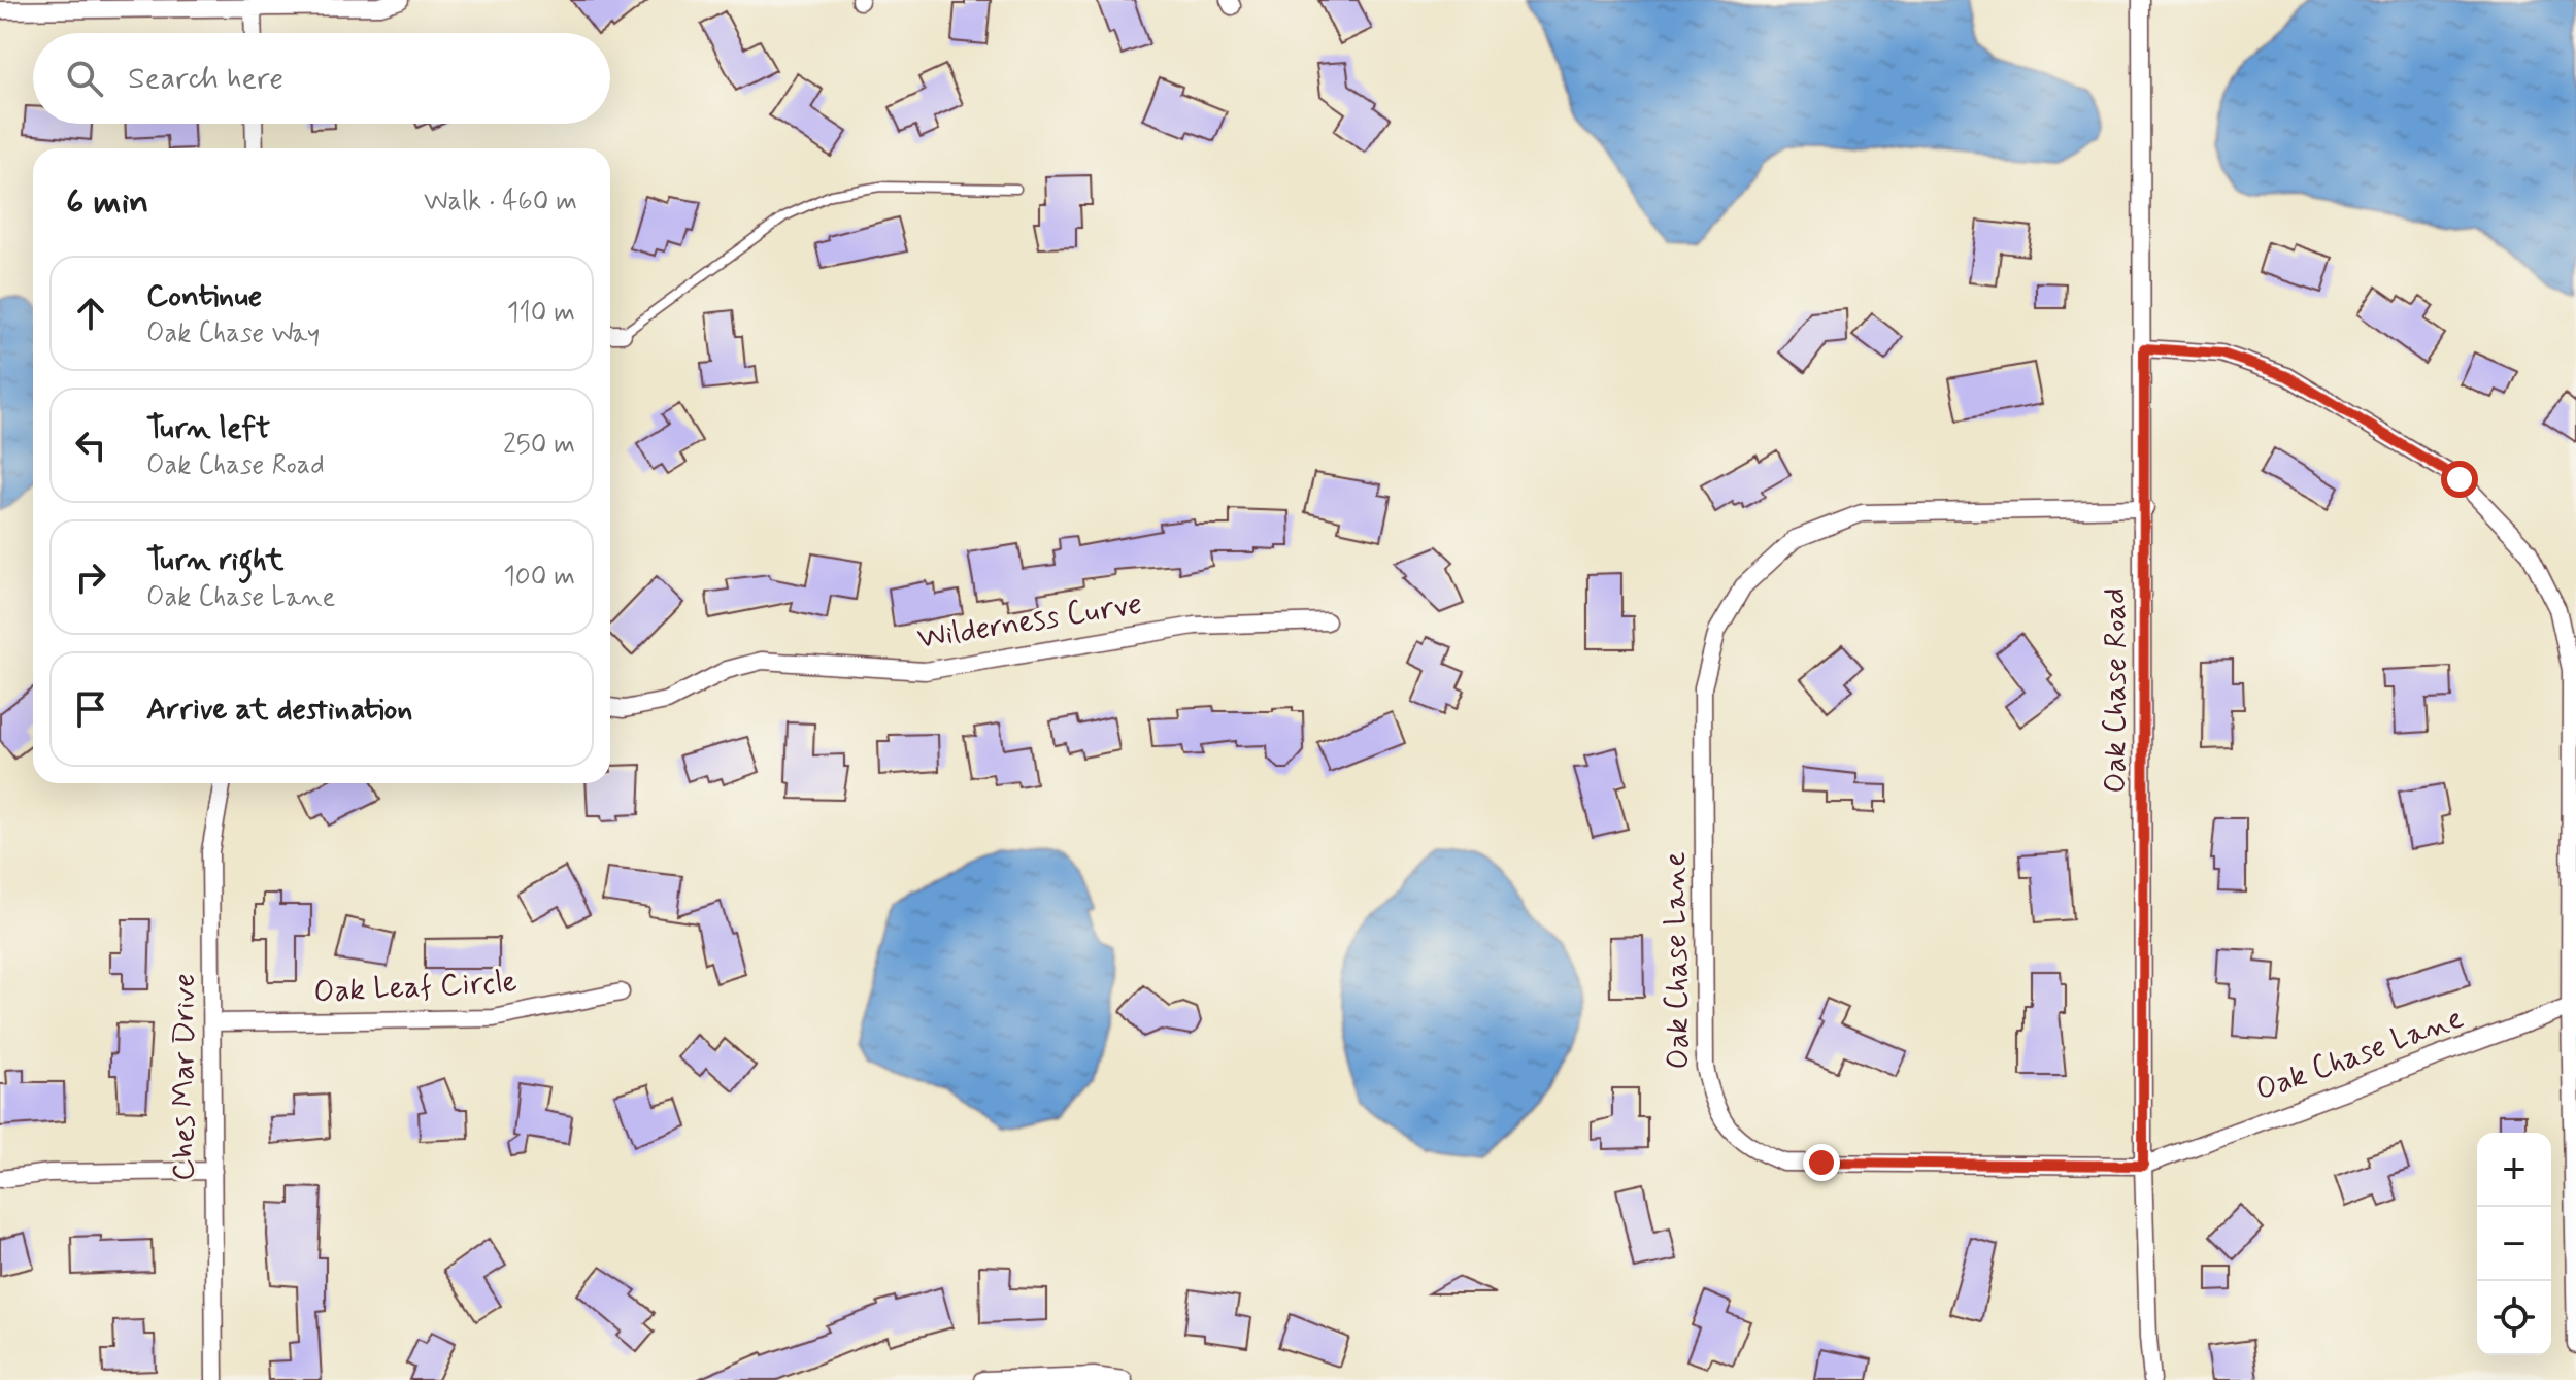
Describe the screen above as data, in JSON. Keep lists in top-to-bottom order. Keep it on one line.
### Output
{"streets":{"street":["Wilderness Curve","Oak Chase Road","Oak Chase Lane","Oak Leaf Circle","Ches Mar Drive"]},"crossings":[["Oak Chase Road","Oak Chase Lane"],["Oak Leaf Circle","Ches Mar Drive"]],"page":{"search":"Search here","heading":["6 min","Walk · 460 m"],"list":[["Continue","Oak Chase Way","110 m"],["Turn left","Oak Chase Road","250 m"],["Turn right","Oak Chase Lane","100 m"],"Arrive at destination"],"map_buttons":["+","−"]}}
